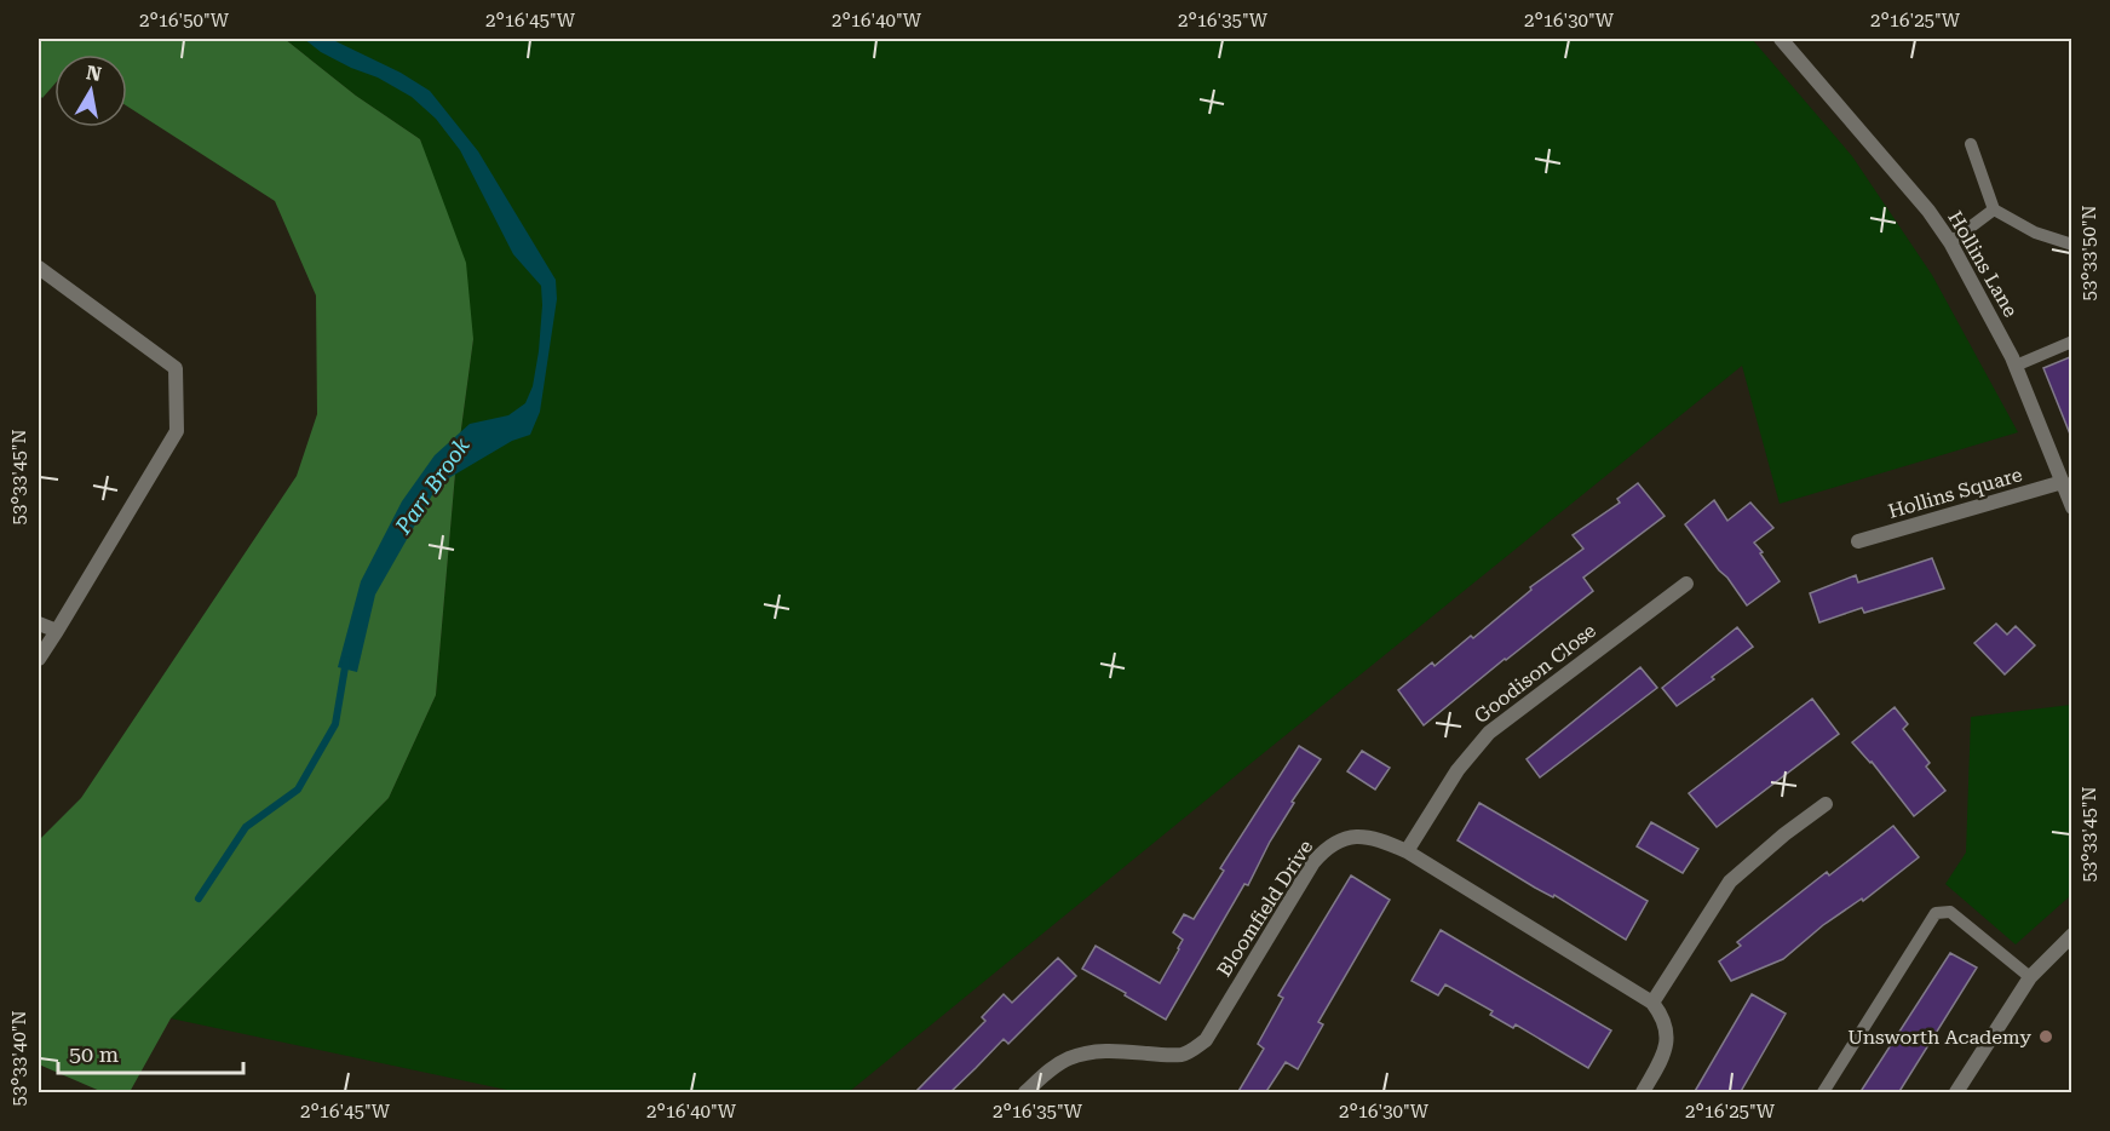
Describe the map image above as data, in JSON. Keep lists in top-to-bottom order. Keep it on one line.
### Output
{"streets":{"street":["Hollins Lane","Hollins Square","Goodison Close","Bloomfield Drive"]},"crossings":[["Hollins Lane","Hollins Square"],["Goodison Close","Bloomfield Drive"]],"water":["Parr Brook"],"places":["Unsworth Academy"],"scale_bar":"50 m","north":"top","coordinates":["2°16'50\"W","2°16'45\"W","2°16'40\"W","2°16'35\"W","2°16'30\"W","2°16'25\"W","53°33'50\"N","53°33'45\"N","53°33'40\"N"]}
